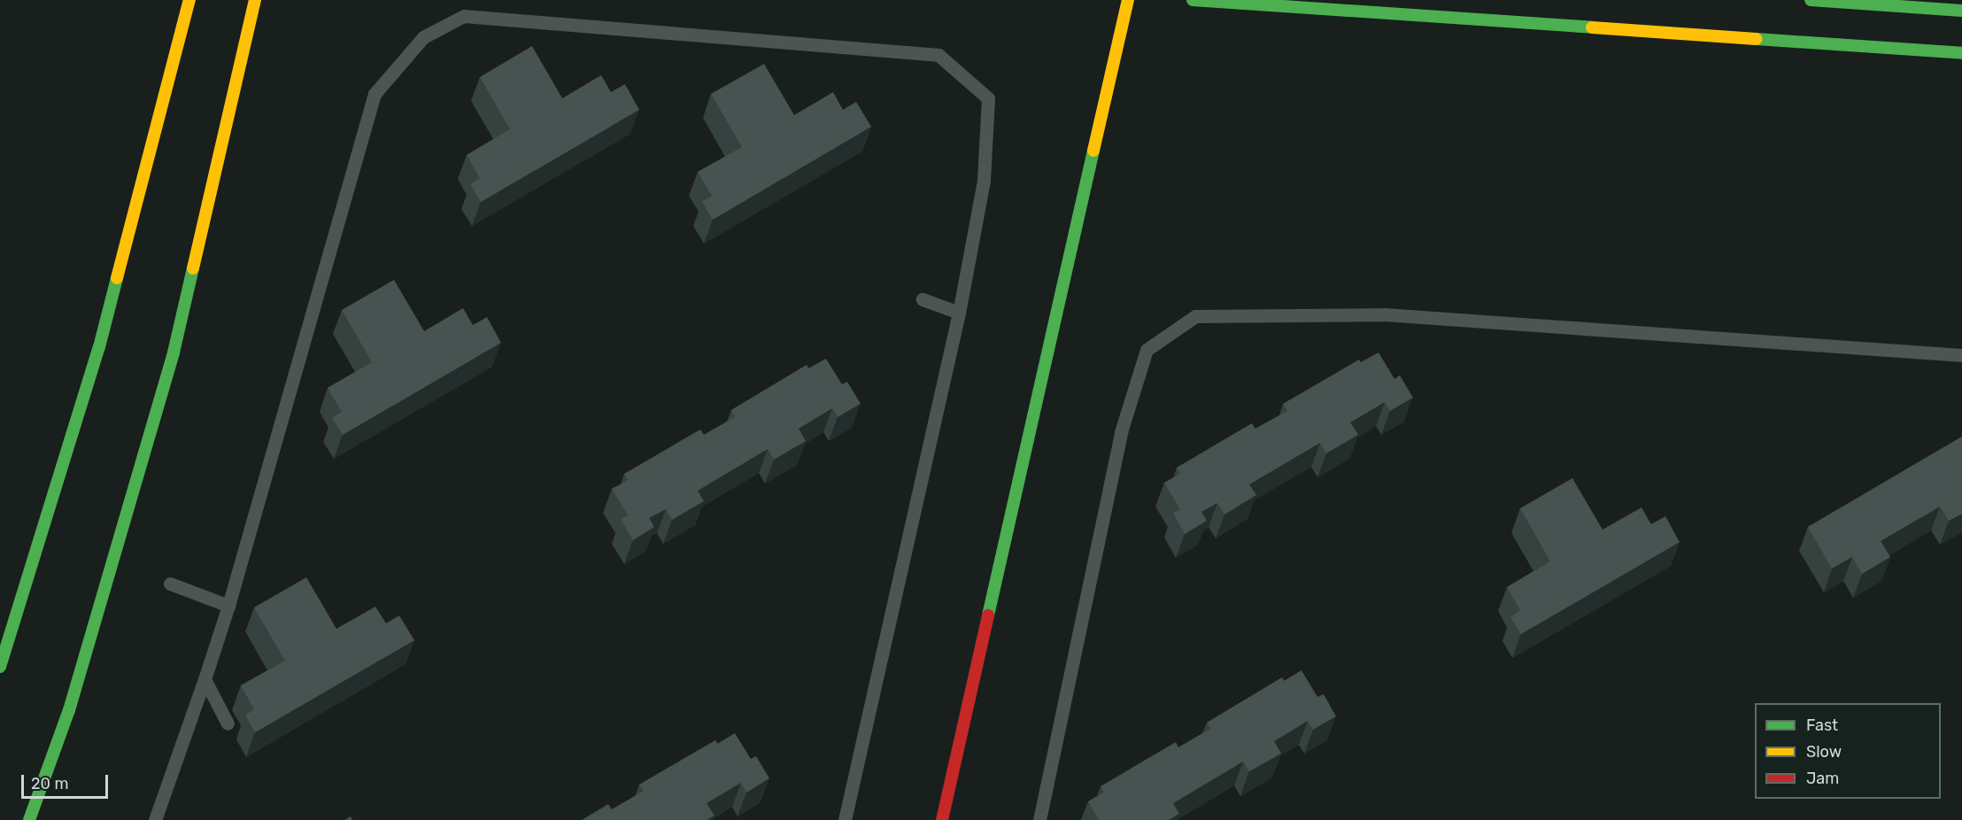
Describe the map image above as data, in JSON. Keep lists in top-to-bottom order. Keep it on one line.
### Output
{"legend":["Fast","Slow","Jam"],"scale_bar":"20 m"}
